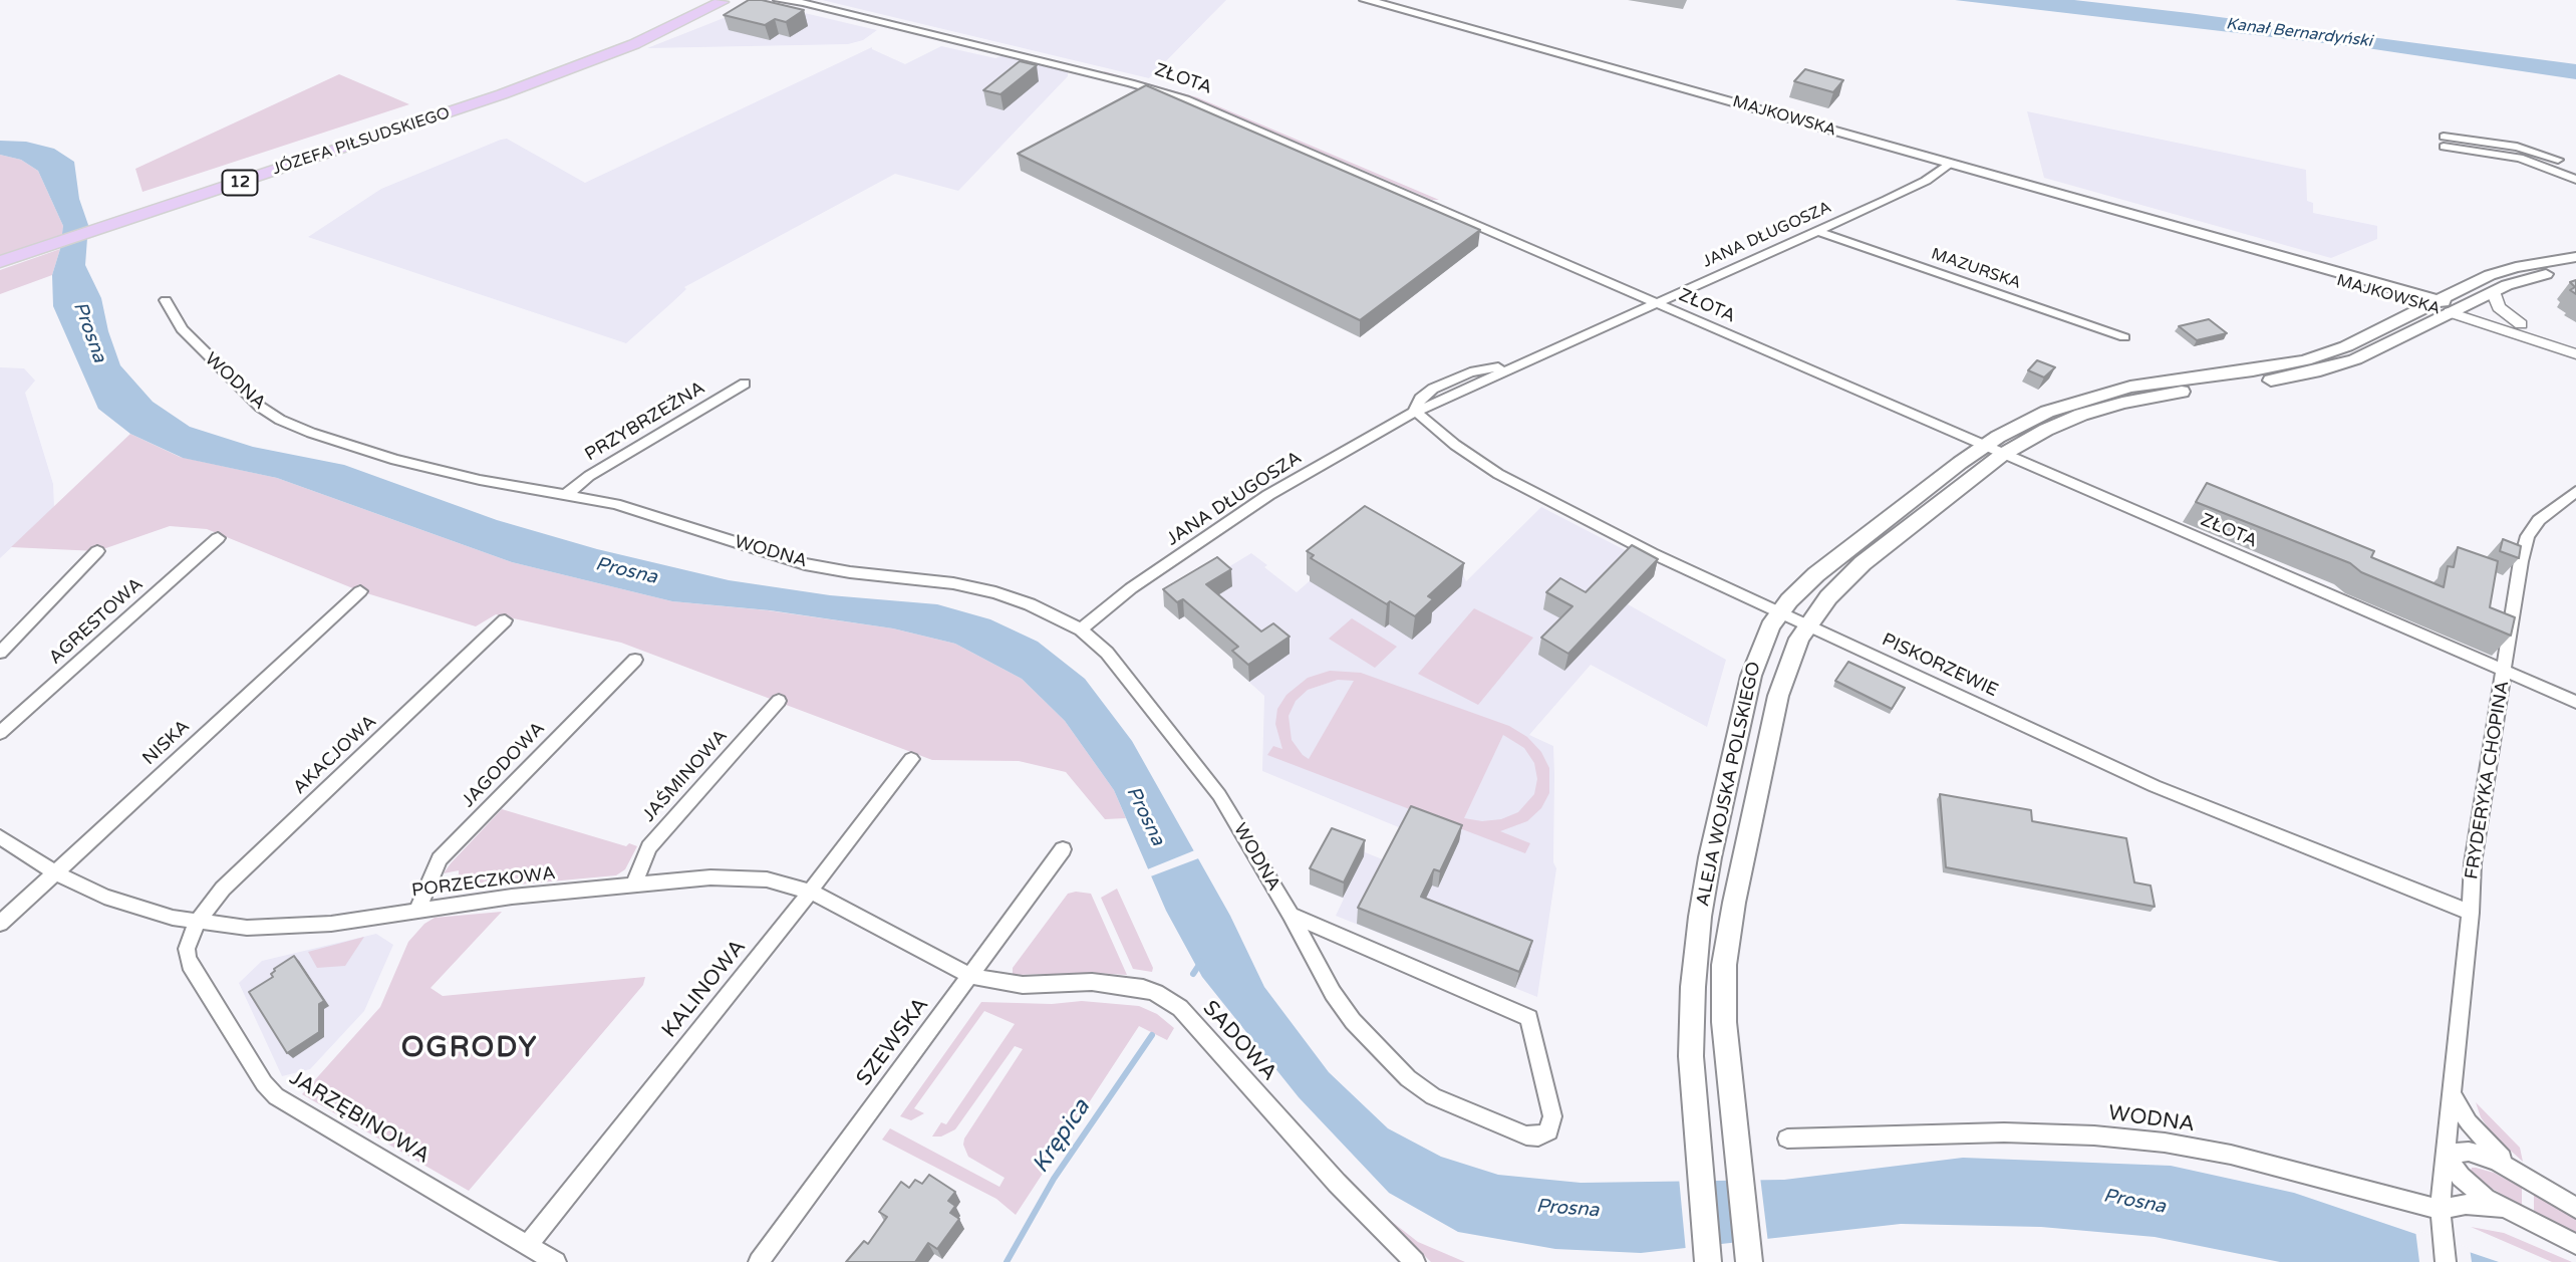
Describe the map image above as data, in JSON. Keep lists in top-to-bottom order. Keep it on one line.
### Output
{"streets":{"main road":["MAJKOWSKA","JÓZEFA PIŁSUDSKIEGO","12","ALEJA WOJSKA POLSKIEGO"],"street":["ZŁOTA","JANA DŁUGOSZA","MAZURSKA","WODNA","PRZYBRZEŻNA","AGRESTOWA","PISKORZEWIE","NISKA","AKACJOWA","JAGODOWA","JAŚMINOWA","FRYDERYKA CHOPINA","PORZECZKOWA","KALINOWA","SADOWA","SZEWSKA","JARZĘBINOWA"]},"crossings":[["ZŁOTA","JANA DŁUGOSZA"],["ZŁOTA","FRYDERYKA CHOPINA"],["ZŁOTA","ALEJA WOJSKA POLSKIEGO"],["MAJKOWSKA","JANA DŁUGOSZA"],["MAJKOWSKA","ALEJA WOJSKA POLSKIEGO"],["JANA DŁUGOSZA","MAZURSKA"],["JANA DŁUGOSZA","WODNA"],["JANA DŁUGOSZA","PISKORZEWIE"],["WODNA","PRZYBRZEŻNA"],["WODNA","FRYDERYKA CHOPINA"],["PISKORZEWIE","FRYDERYKA CHOPINA"],["PISKORZEWIE","ALEJA WOJSKA POLSKIEGO"],["NISKA","PORZECZKOWA"],["AKACJOWA","PORZECZKOWA"],["AKACJOWA","JARZĘBINOWA"],["JAGODOWA","PORZECZKOWA"],["JAŚMINOWA","PORZECZKOWA"],["PORZECZKOWA","KALINOWA"],["PORZECZKOWA","SADOWA"],["PORZECZKOWA","SZEWSKA"],["PORZECZKOWA","JARZĘBINOWA"],["KALINOWA","JARZĘBINOWA"],["SADOWA","SZEWSKA"]],"districts":["OGRODY"],"water":["Kanał Bernardyński","Prosna","Krępica"]}
